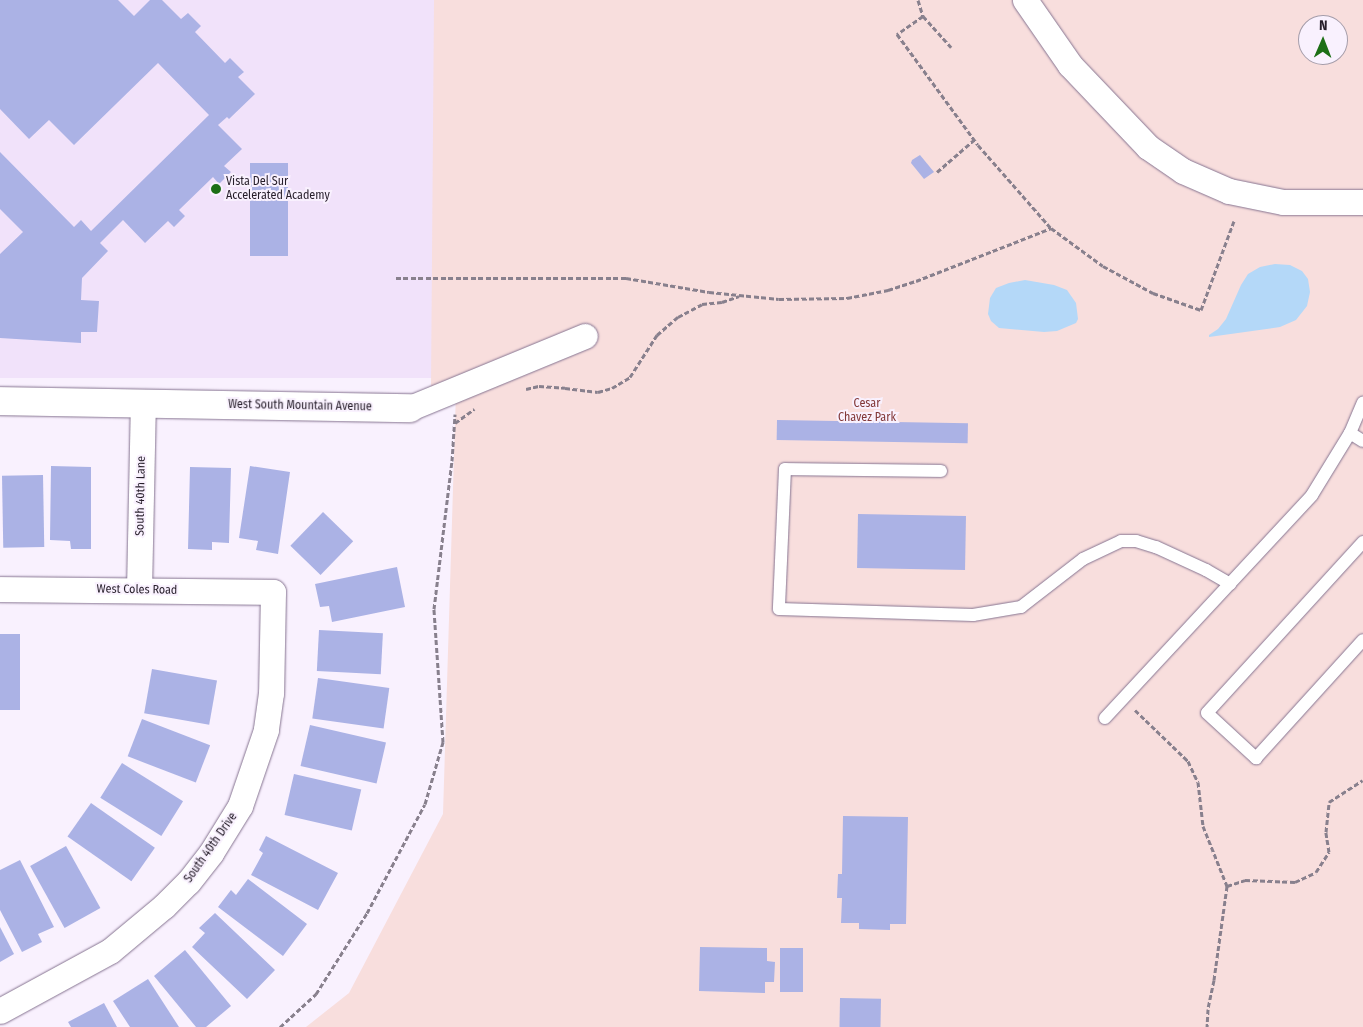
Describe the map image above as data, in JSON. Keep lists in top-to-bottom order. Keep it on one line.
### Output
{"streets":{"street":["West South Mountain Avenue","South 40th Lane","West Coles Road","South 40th Drive"]},"crossings":[["West South Mountain Avenue","South 40th Lane"],["South 40th Lane","West Coles Road"],["West Coles Road","South 40th Drive"]],"parks":["Cesar Chavez Park"],"places":["Vista Del Sur Accelerated Academy"],"north":"top"}
